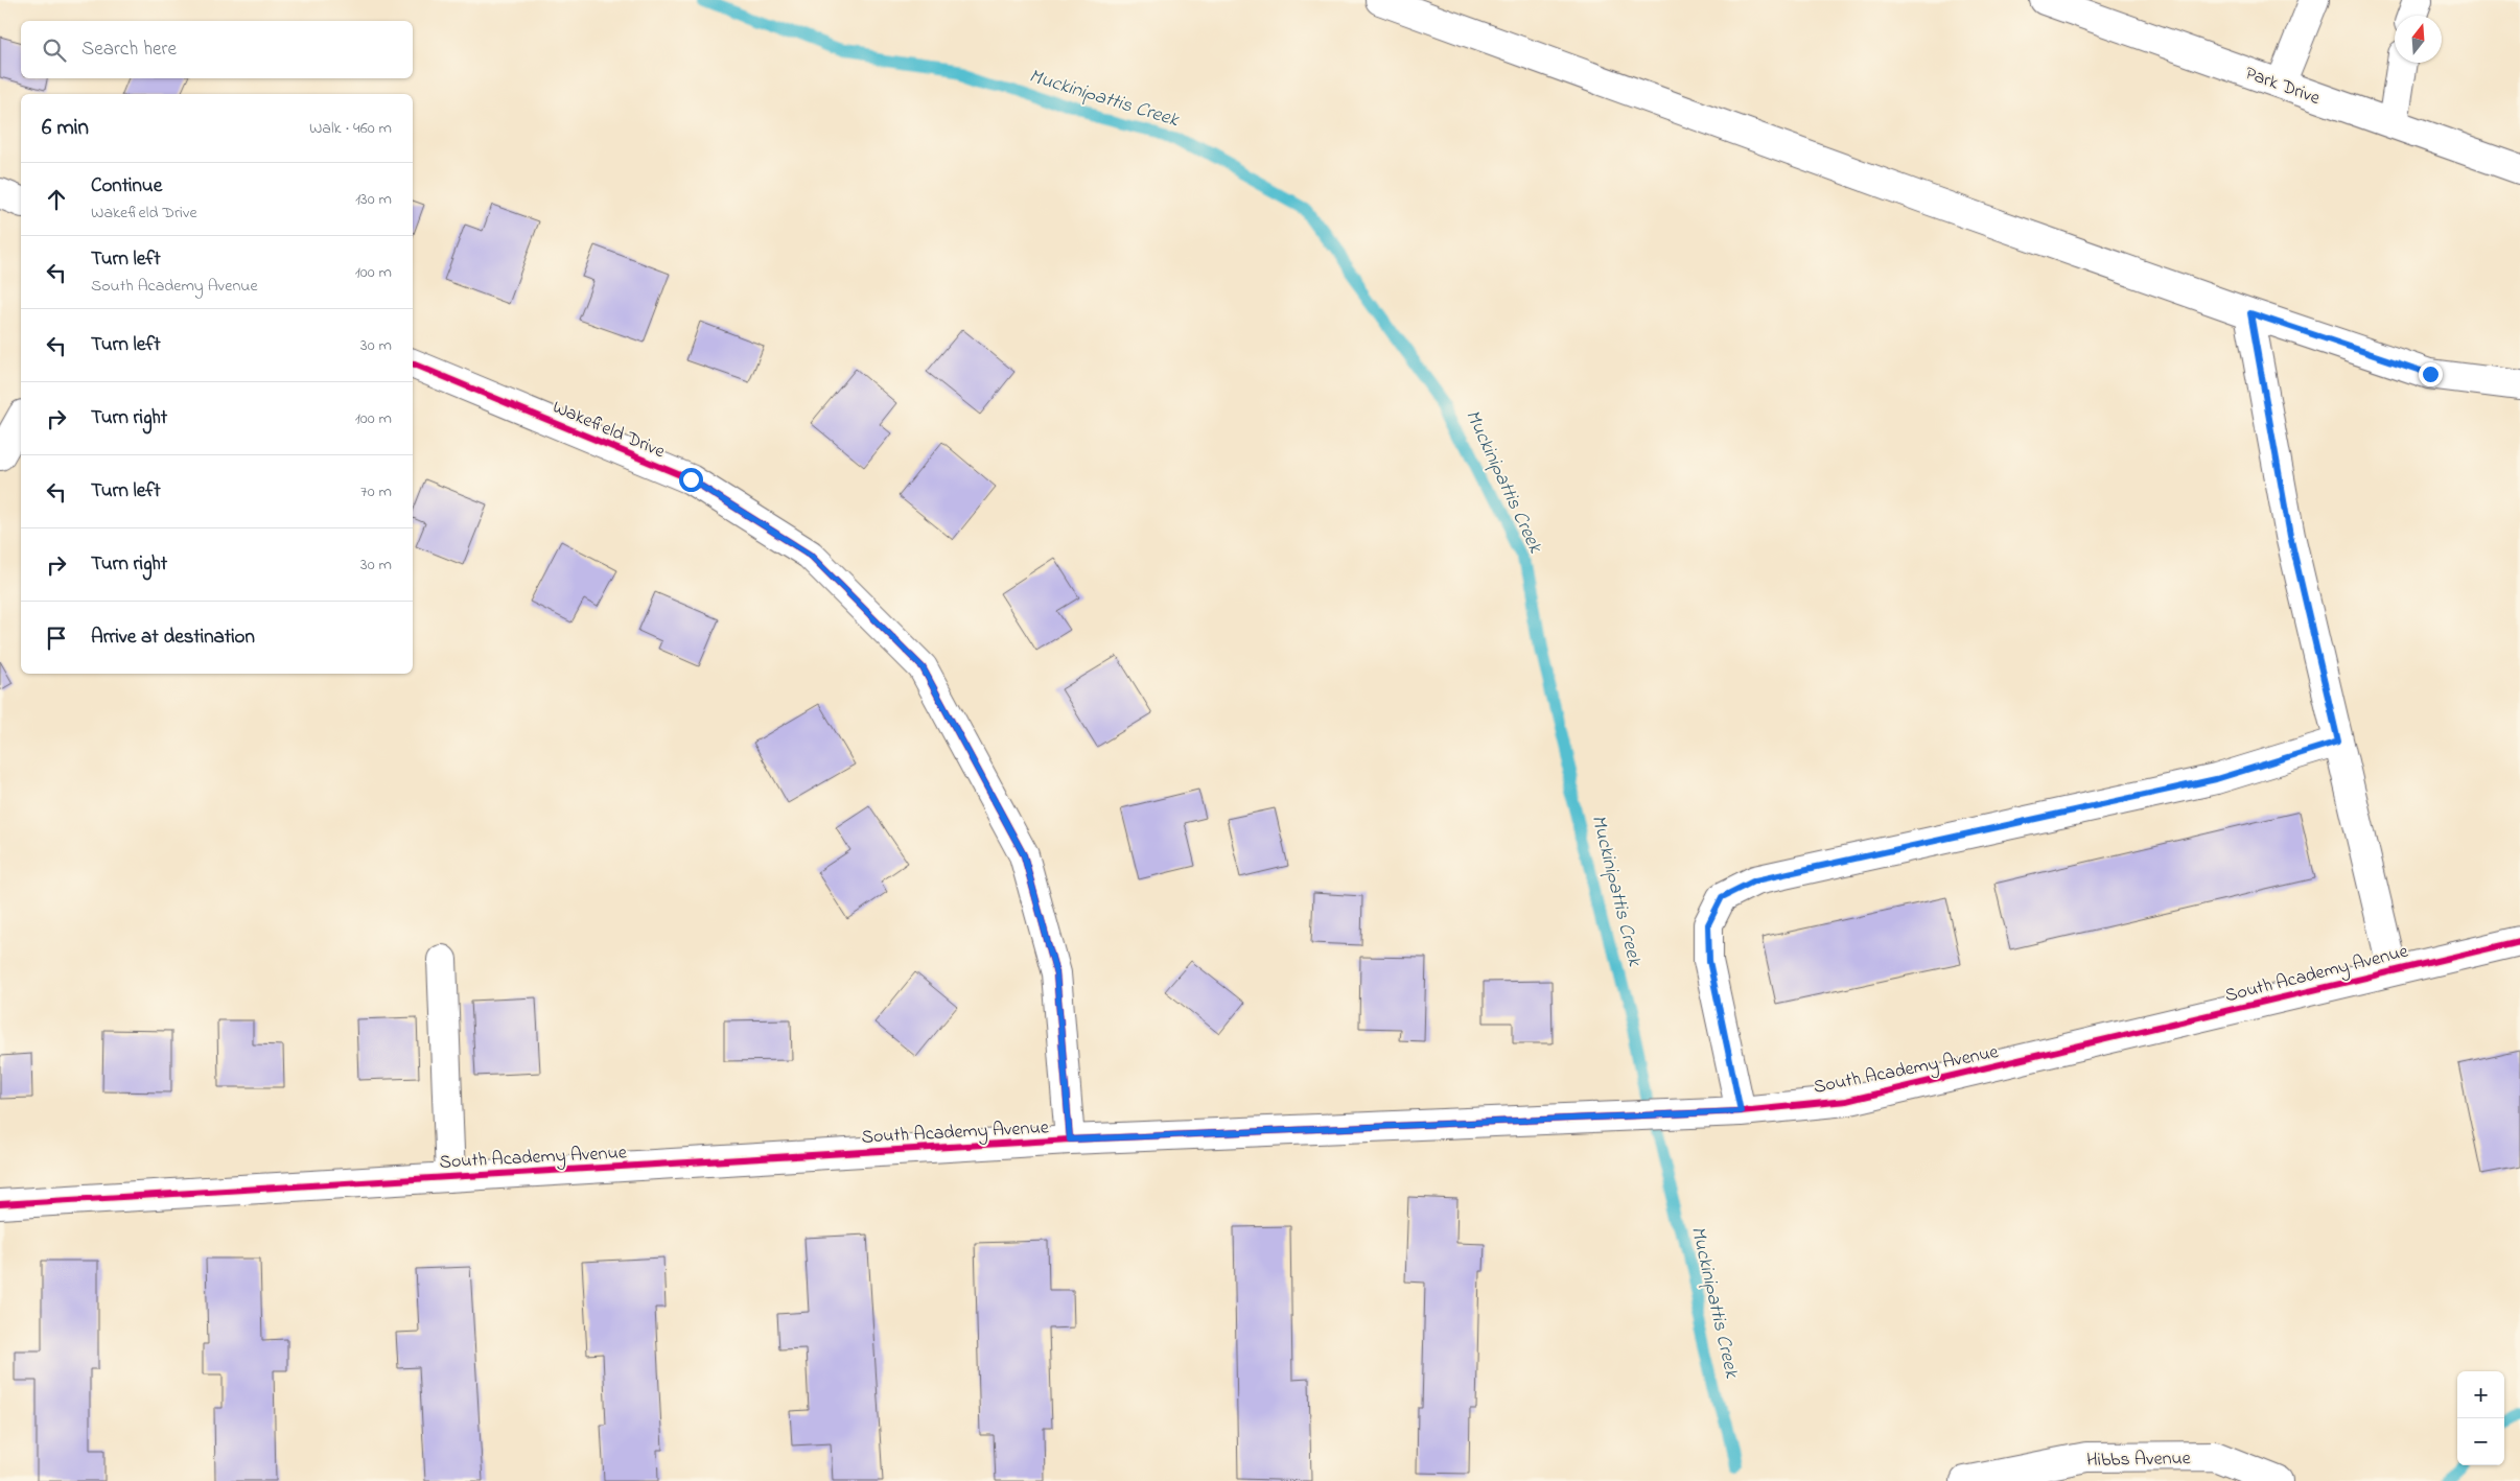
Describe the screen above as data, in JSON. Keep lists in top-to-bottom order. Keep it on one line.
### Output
{"streets":{"street":["Park Drive","Wakefield Drive","South Academy Avenue","Hibbs Avenue"]},"crossings":[["Wakefield Drive","South Academy Avenue"]],"water":["Muckinipattis Creek"],"north":"top","page":{"search":"Search here","heading":["6 min","Walk · 460 m"],"list":[["Continue","Wakefield Drive","130 m"],["Turn left","South Academy Avenue","100 m"],["Turn left","30 m"],["Turn right","100 m"],["Turn left","70 m"],["Turn right","30 m"],"Arrive at destination"],"map_buttons":["+","−"]}}
